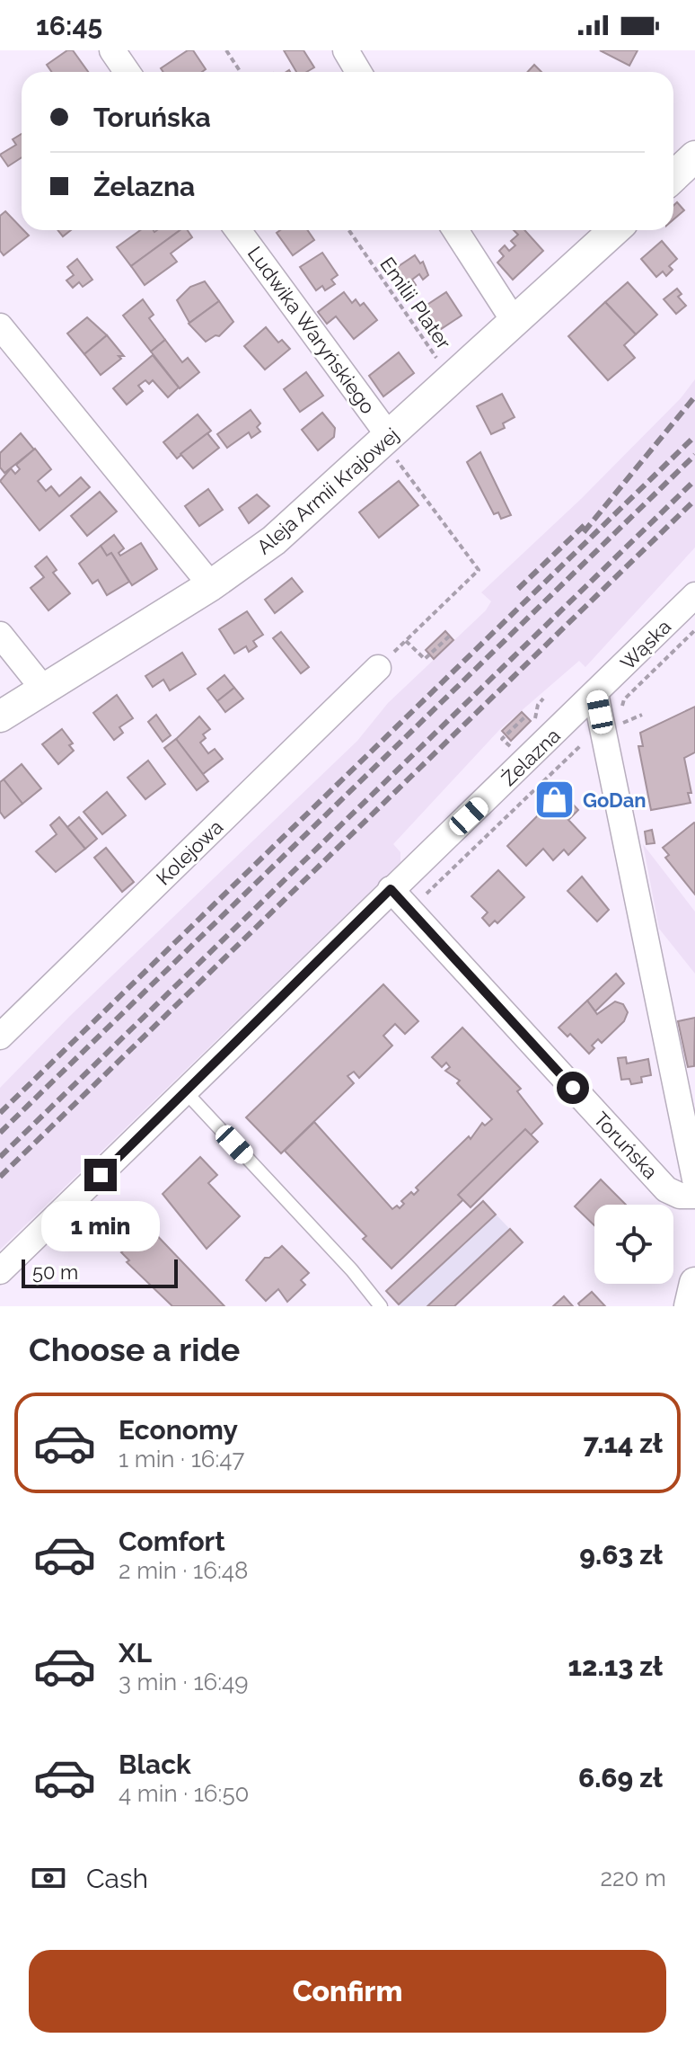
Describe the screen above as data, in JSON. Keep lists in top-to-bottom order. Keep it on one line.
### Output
{"streets":{"street":["Ludwika Waryńskiego","Aleja Armii Krajowej","Wąska","Żelazna","Kolejowa","Toruńska"],"path":["Emilii Plater"]},"crossings":[["Ludwika Waryńskiego","Aleja Armii Krajowej"],["Wąska","Żelazna"],["Żelazna","Toruńska"]],"places":{"shop":["GoDan"]},"scale_bar":"50 m","page":{"status":"16:45","banner":["Toruńska","Żelazna"],"bubble":"1 min","scale":"50 m","heading":"Choose a ride","list":[{"name":"Economy","note":"1 min · 16:47","value":"7.14 zł"},{"name":"Comfort","note":"2 min · 16:48","value":"9.63 zł"},{"name":"XL","note":"3 min · 16:49","value":"12.13 zł"},{"name":"Black","note":"4 min · 16:50","value":"6.69 zł"}],"pay":["Cash","220 m"],"buttons":"Confirm"}}
